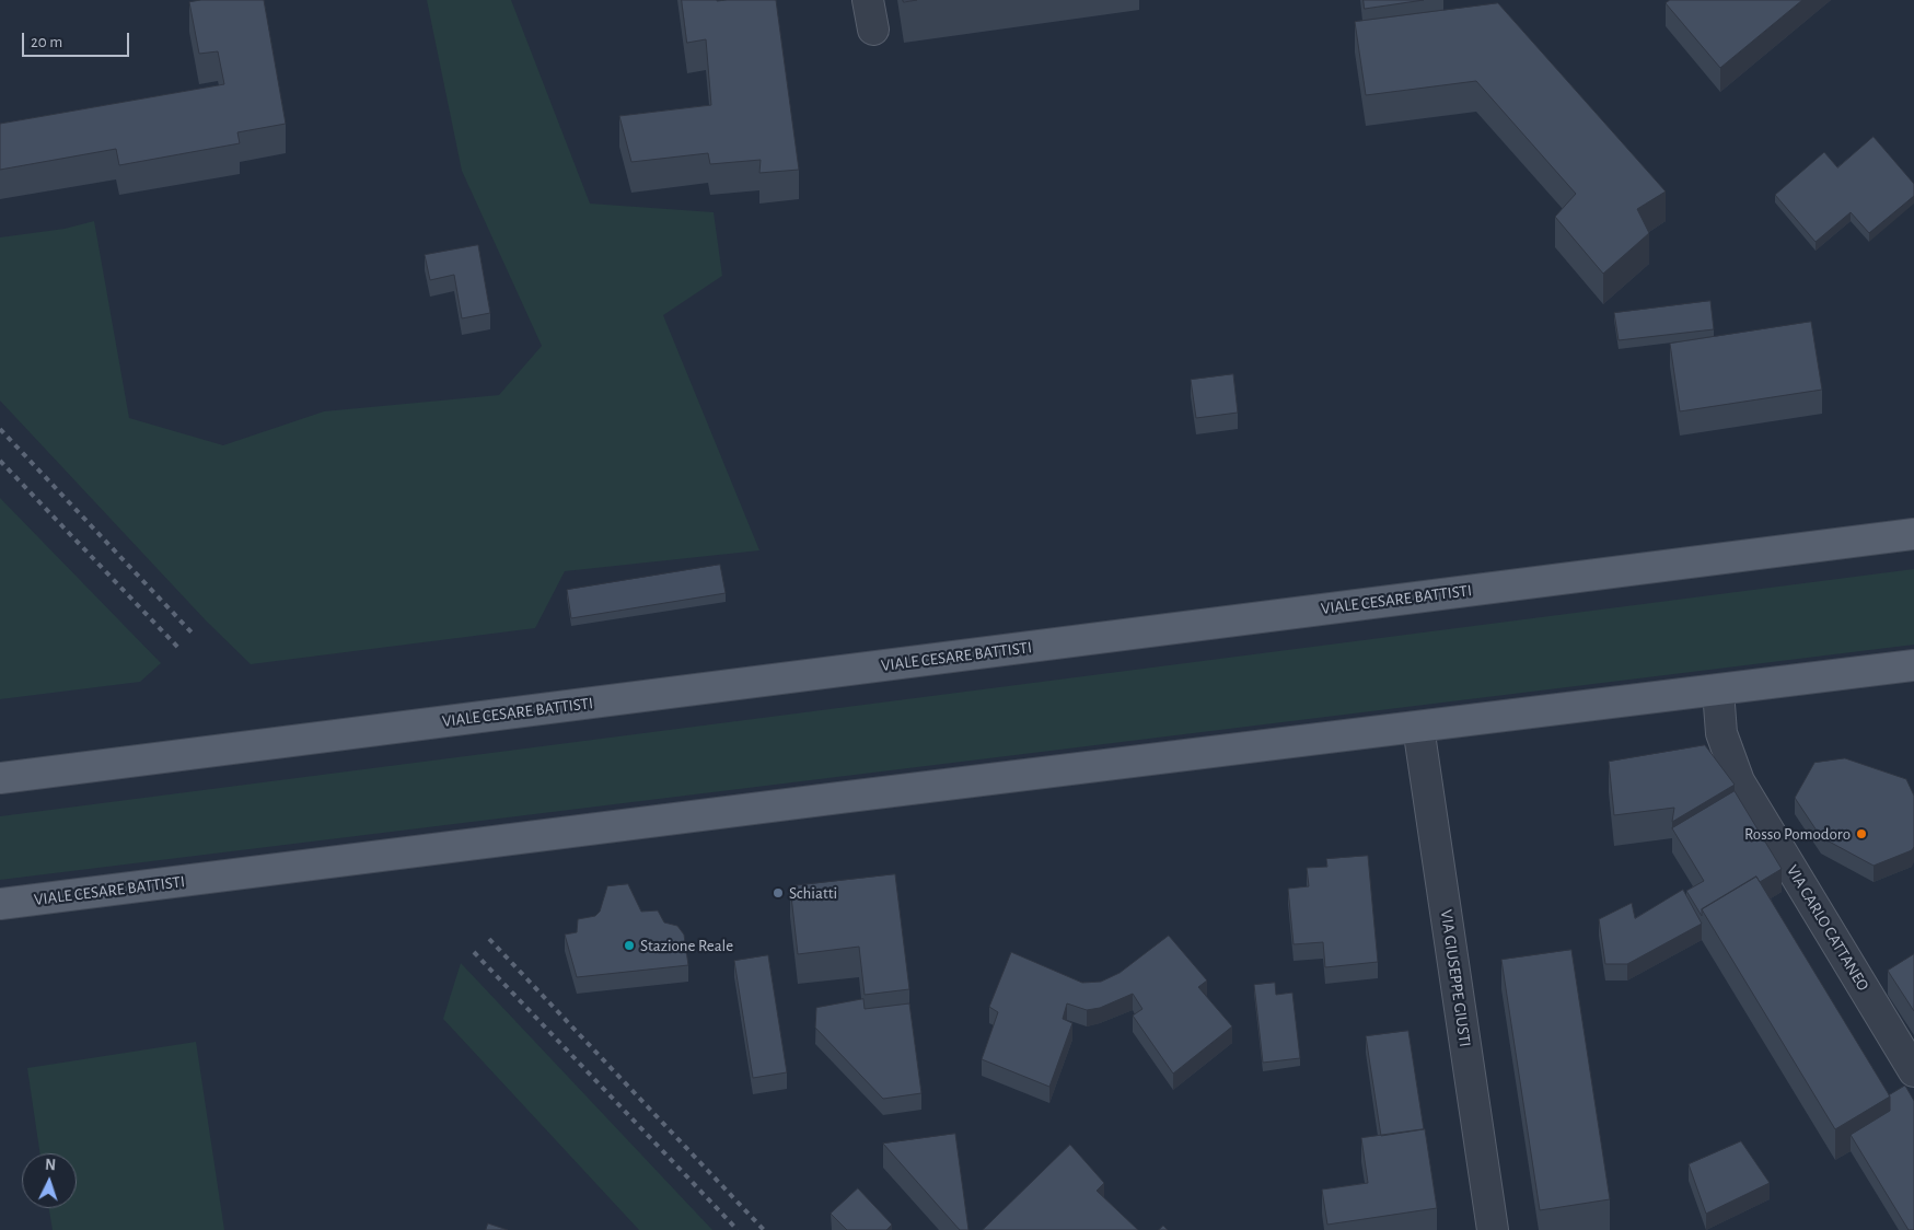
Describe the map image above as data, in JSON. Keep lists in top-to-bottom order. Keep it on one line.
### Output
{"streets":{"main road":["VIALE CESARE BATTISTI"],"street":["VIA CARLO CATTANEO","VIA GIUSEPPE GIUSTI"]},"crossings":[["VIALE CESARE BATTISTI","VIA CARLO CATTANEO"],["VIALE CESARE BATTISTI","VIA GIUSEPPE GIUSTI"]],"places":["Rosso Pomodoro","Schiatti","Stazione Reale"],"scale_bar":"20 m","north":"top"}
